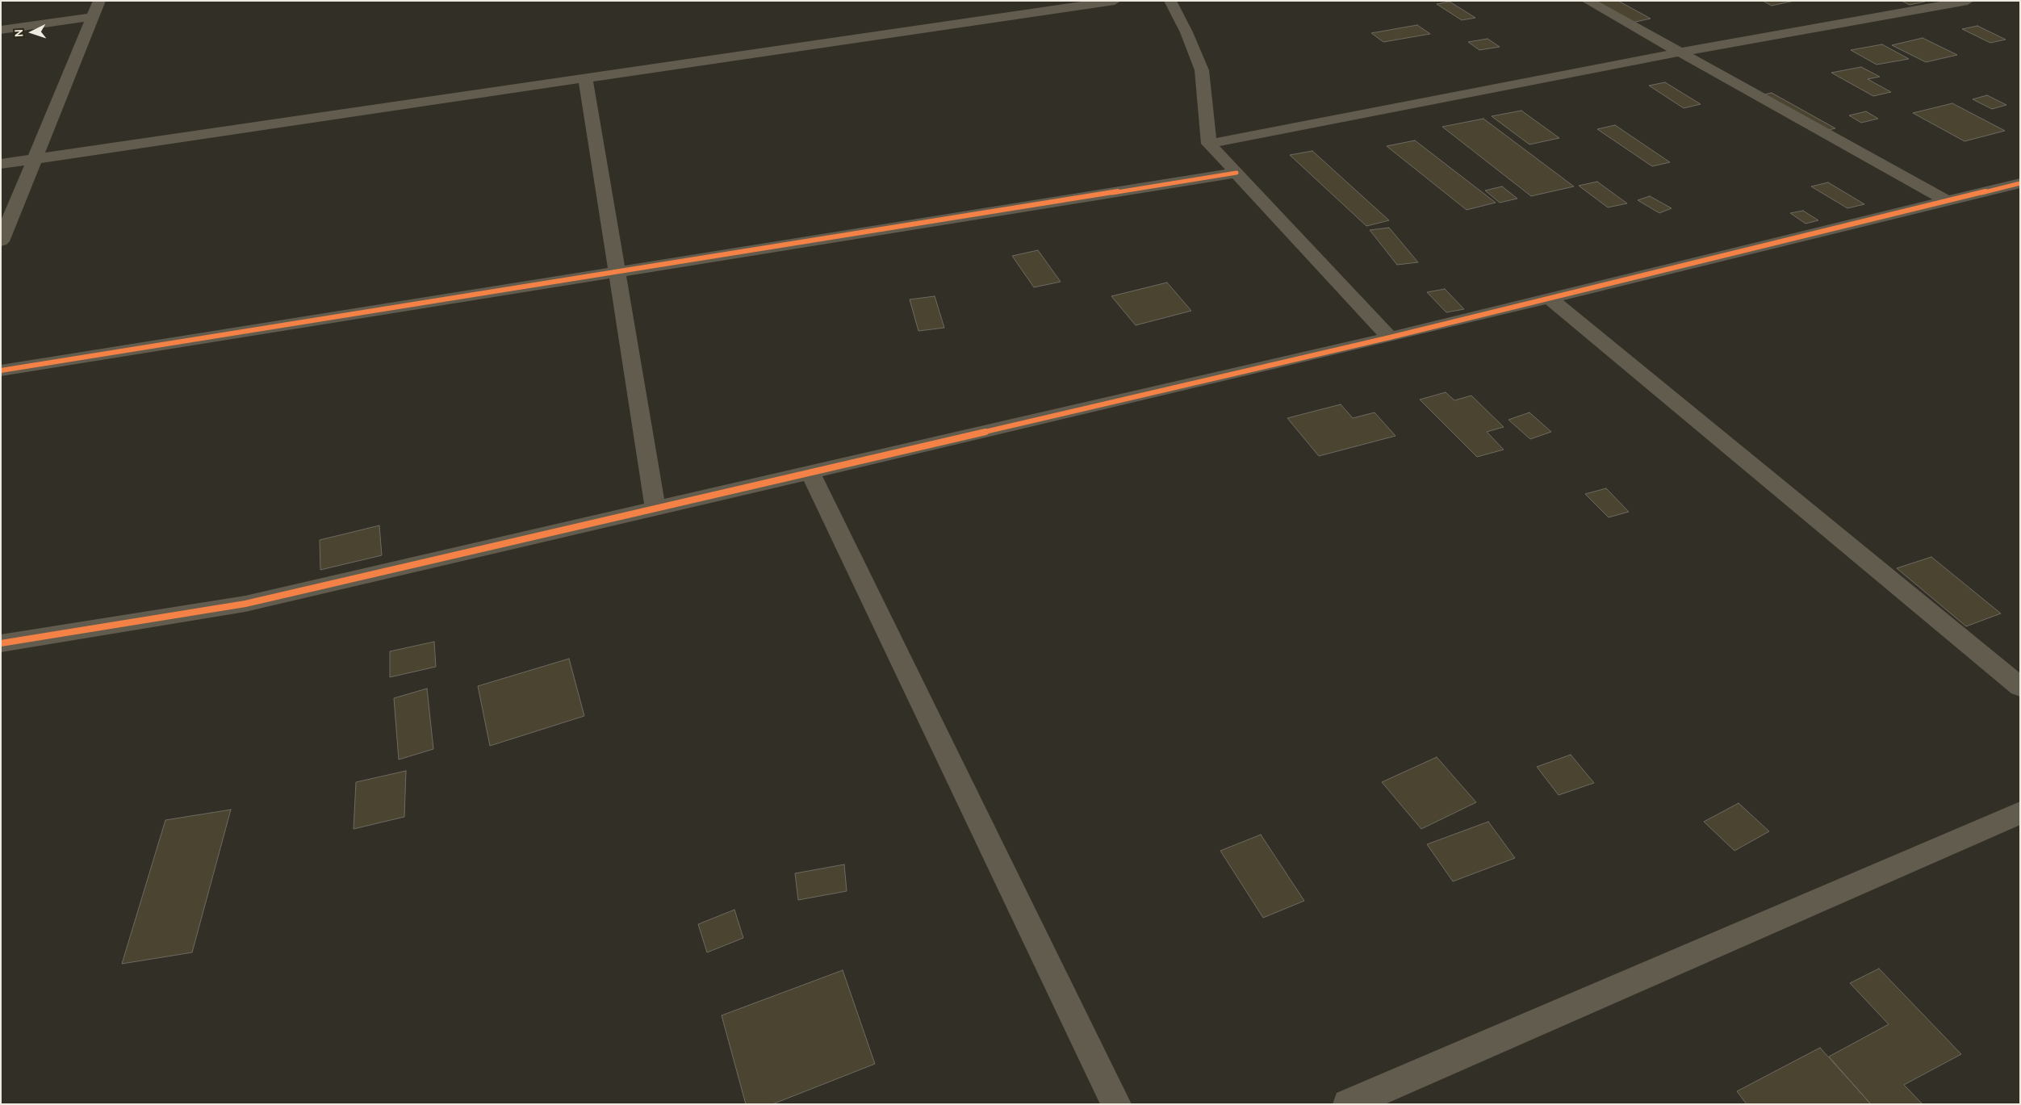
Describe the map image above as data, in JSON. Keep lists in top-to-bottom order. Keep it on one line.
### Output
{"north":"left"}
